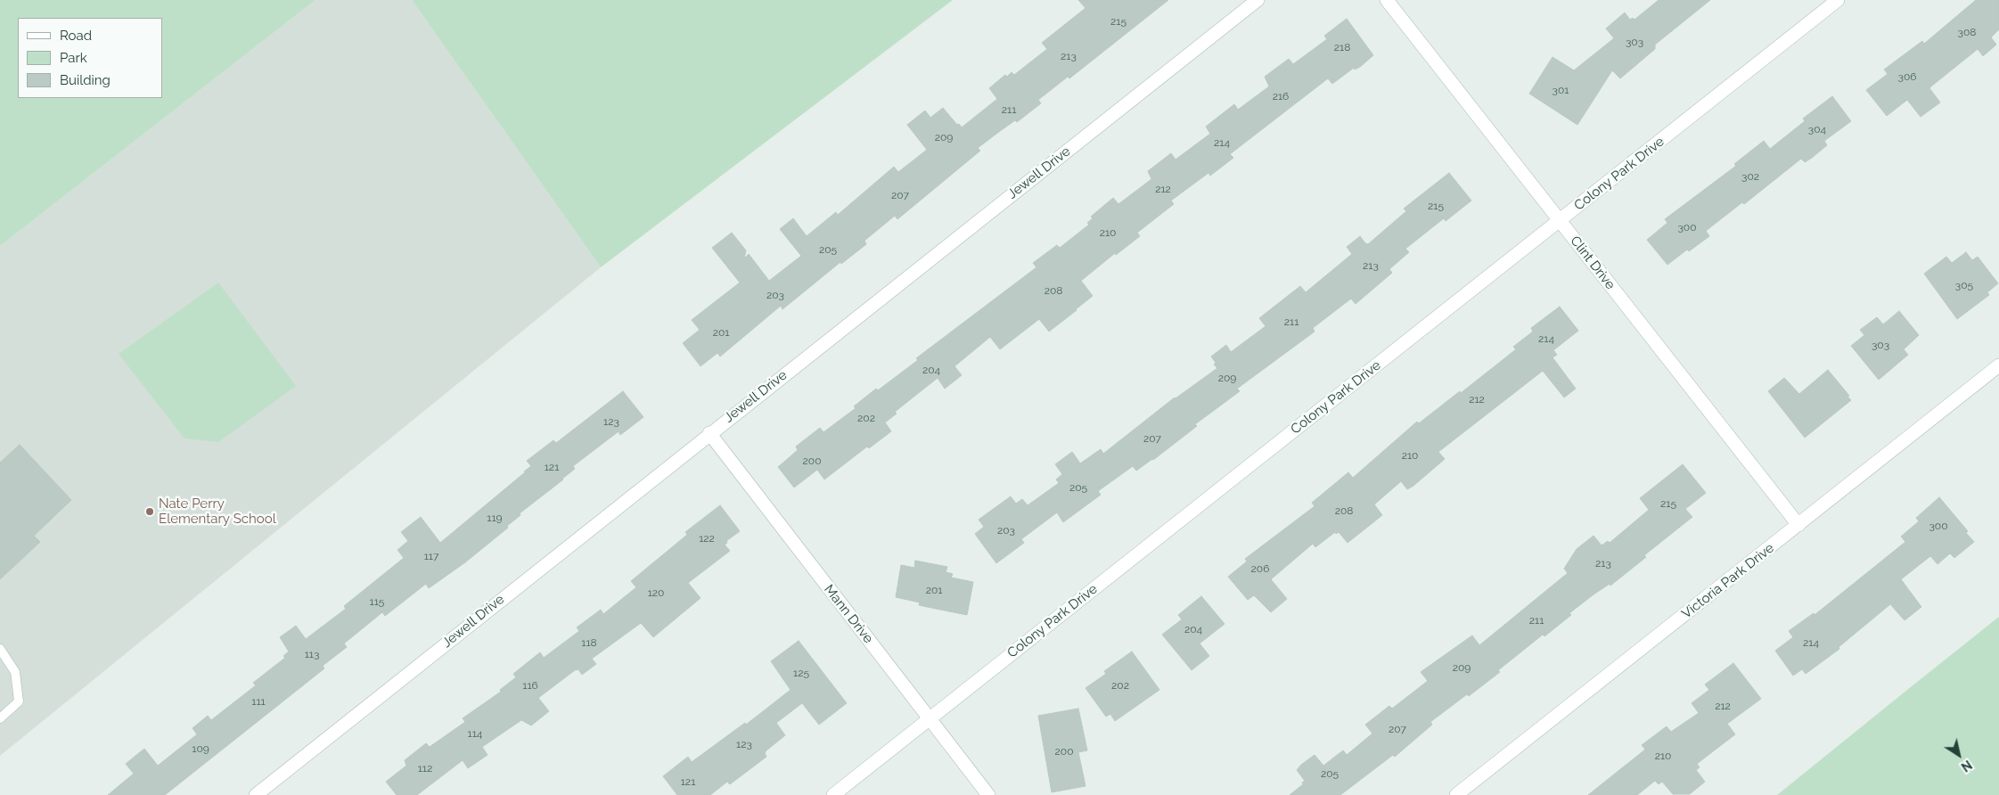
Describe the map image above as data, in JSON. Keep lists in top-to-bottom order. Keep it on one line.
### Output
{"streets":{"street":["Jewell Drive","Colony Park Drive","Clint Drive","Victoria Park Drive","Mann Drive"]},"crossings":[["Jewell Drive","Mann Drive"],["Colony Park Drive","Clint Drive"],["Colony Park Drive","Mann Drive"],["Clint Drive","Victoria Park Drive"]],"places":["Nate Perry Elementary School"],"house_numbers":["215","308","303","218","213","306","301","216","211","304","209","214","302","212","207","215","300","210","205","213","305","208","203","211","201","214","303","204","209","212","202","123","207","210","200","121","205","215","208","119","300","203","122","117","213","206","201","120","115","211","204","118","214","113","209","125","116","202","111","212","207","114","123","109","200","210","112","205","121"],"legend":["Road","Park","Building"],"north":"bottom right"}
